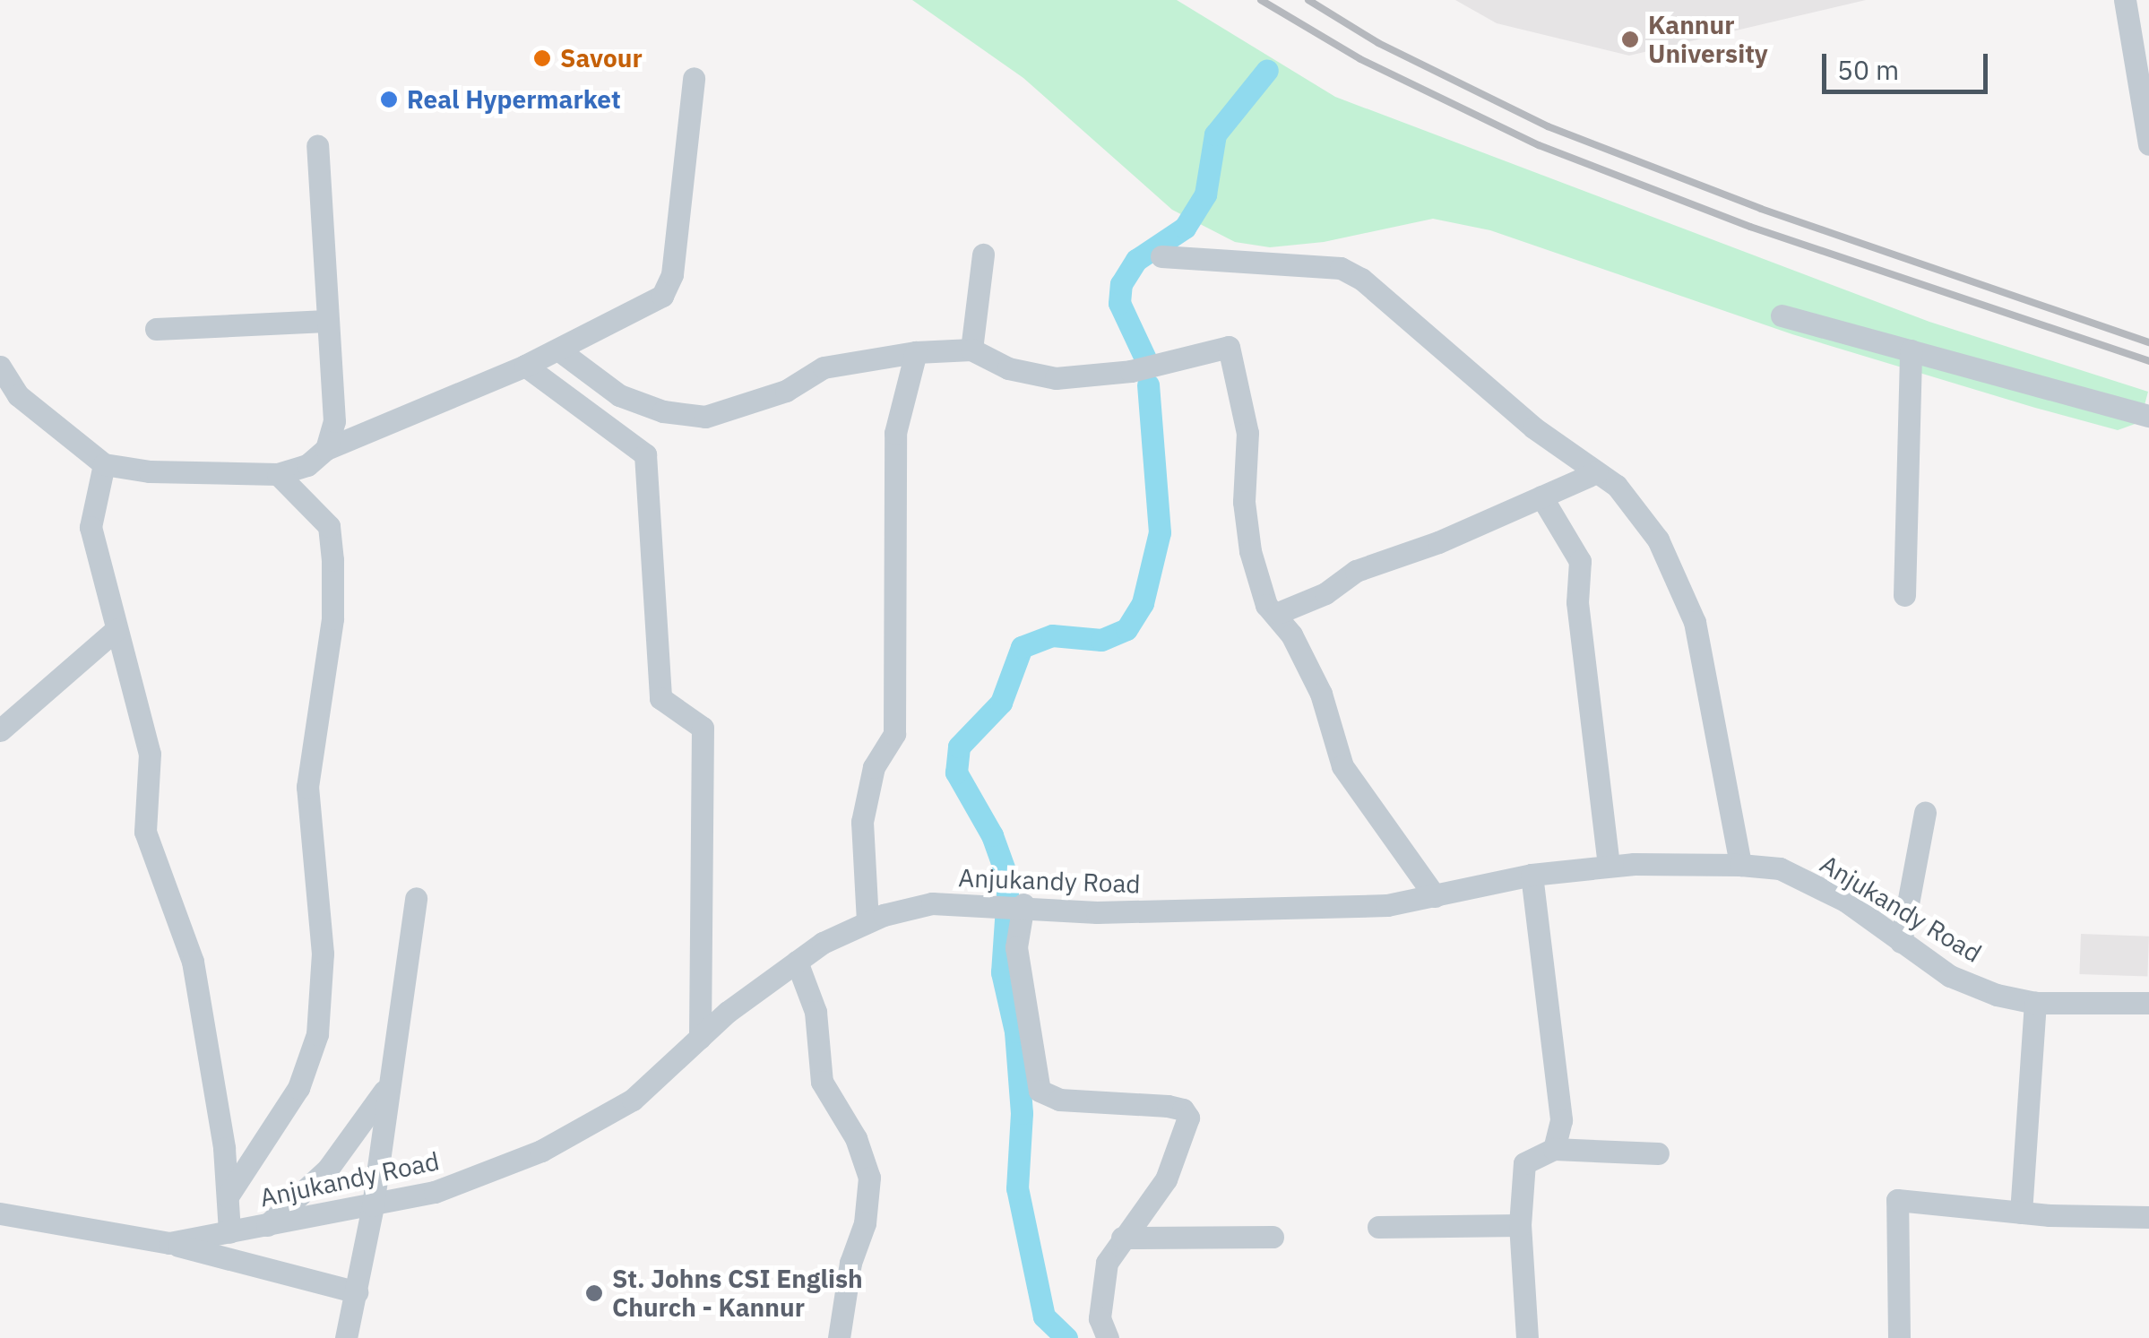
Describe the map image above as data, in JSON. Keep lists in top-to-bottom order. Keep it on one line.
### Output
{"streets":{"street":["Anjukandy Road"]},"places":["Kannur University","Savour","Real Hypermarket","St. Johns CSI English Church - Kannur"],"scale_bar":"50 m"}
